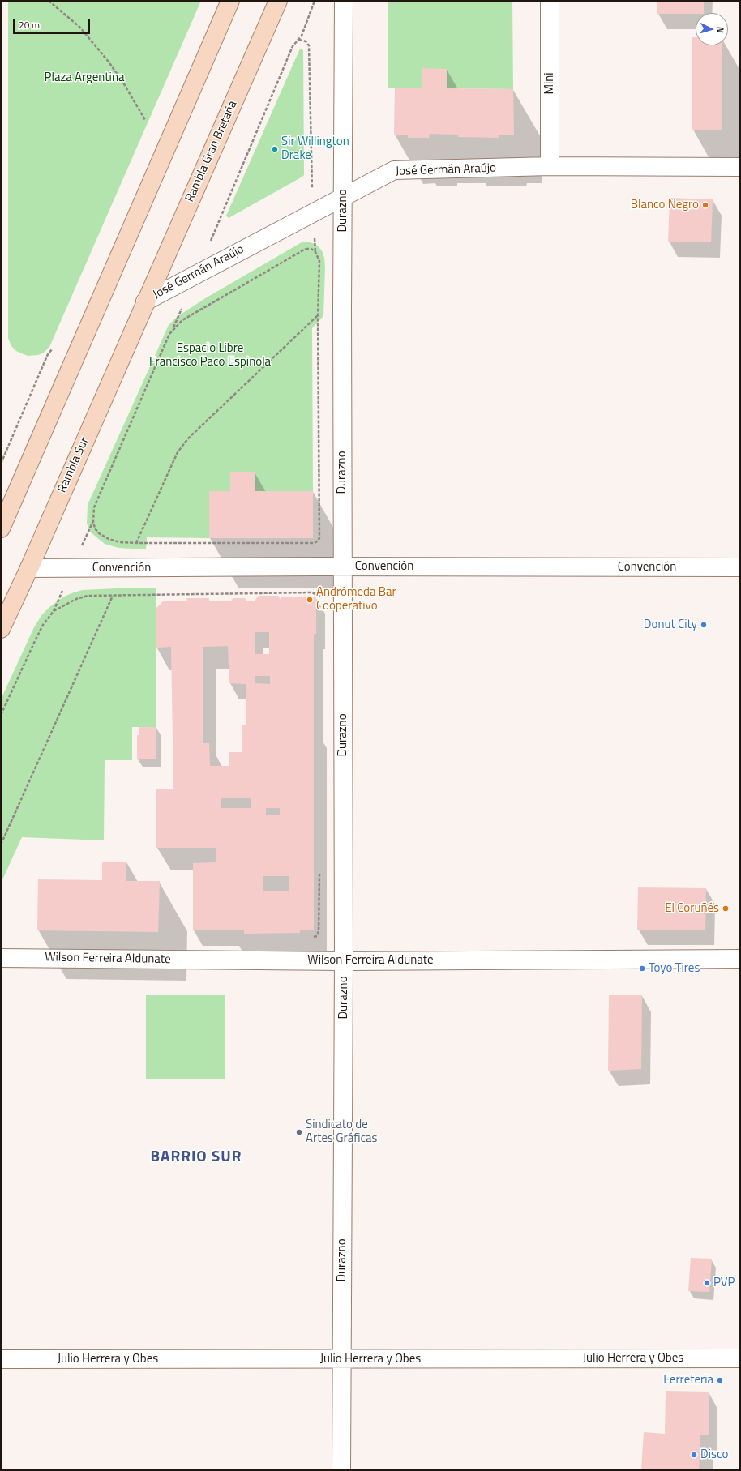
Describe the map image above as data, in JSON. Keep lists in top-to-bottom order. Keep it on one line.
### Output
{"streets":{"main road":["Rambla Gran Bretaña","Rambla Sur"],"street":["Mini","José Germán Araújo","Durazno","Convención","Wilson Ferreira Aldunate","Julio Herrera y Obes"]},"crossings":[["Mini","José Germán Araújo"],["Rambla Gran Bretaña","José Germán Araújo"],["Rambla Gran Bretaña","Rambla Sur"],["José Germán Araújo","Durazno"],["José Germán Araújo","Rambla Sur"],["Durazno","Convención"],["Durazno","Wilson Ferreira Aldunate"],["Durazno","Julio Herrera y Obes"],["Rambla Sur","Convención"]],"districts":["BARRIO SUR"],"parks":["Plaza Argentina","Espacio Libre Francisco Paco Espinola"],"places":["Sir Willington Drake","Blanco Negro","Andrómeda Bar Cooperativo","Donut City","El Coruñés","Toyo Tires","Sindicato de Artes Gráficas","PVP","Ferreteria","Disco"],"scale_bar":"20 m","north":"right"}
